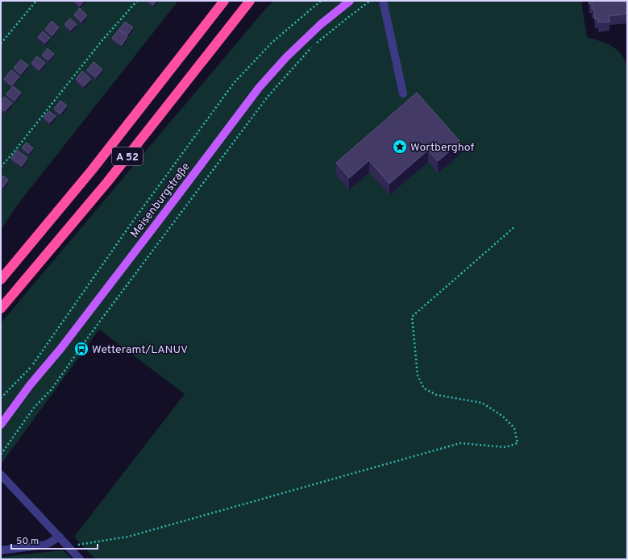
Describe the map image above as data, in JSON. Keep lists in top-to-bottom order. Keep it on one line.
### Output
{"streets":{"highway":["A 52"],"main road":["Meisenburgstraße"]},"places":{"place":["Wortberghof"],"bus stop":["Wetteramt/LANUV"]},"scale_bar":"50 m"}
